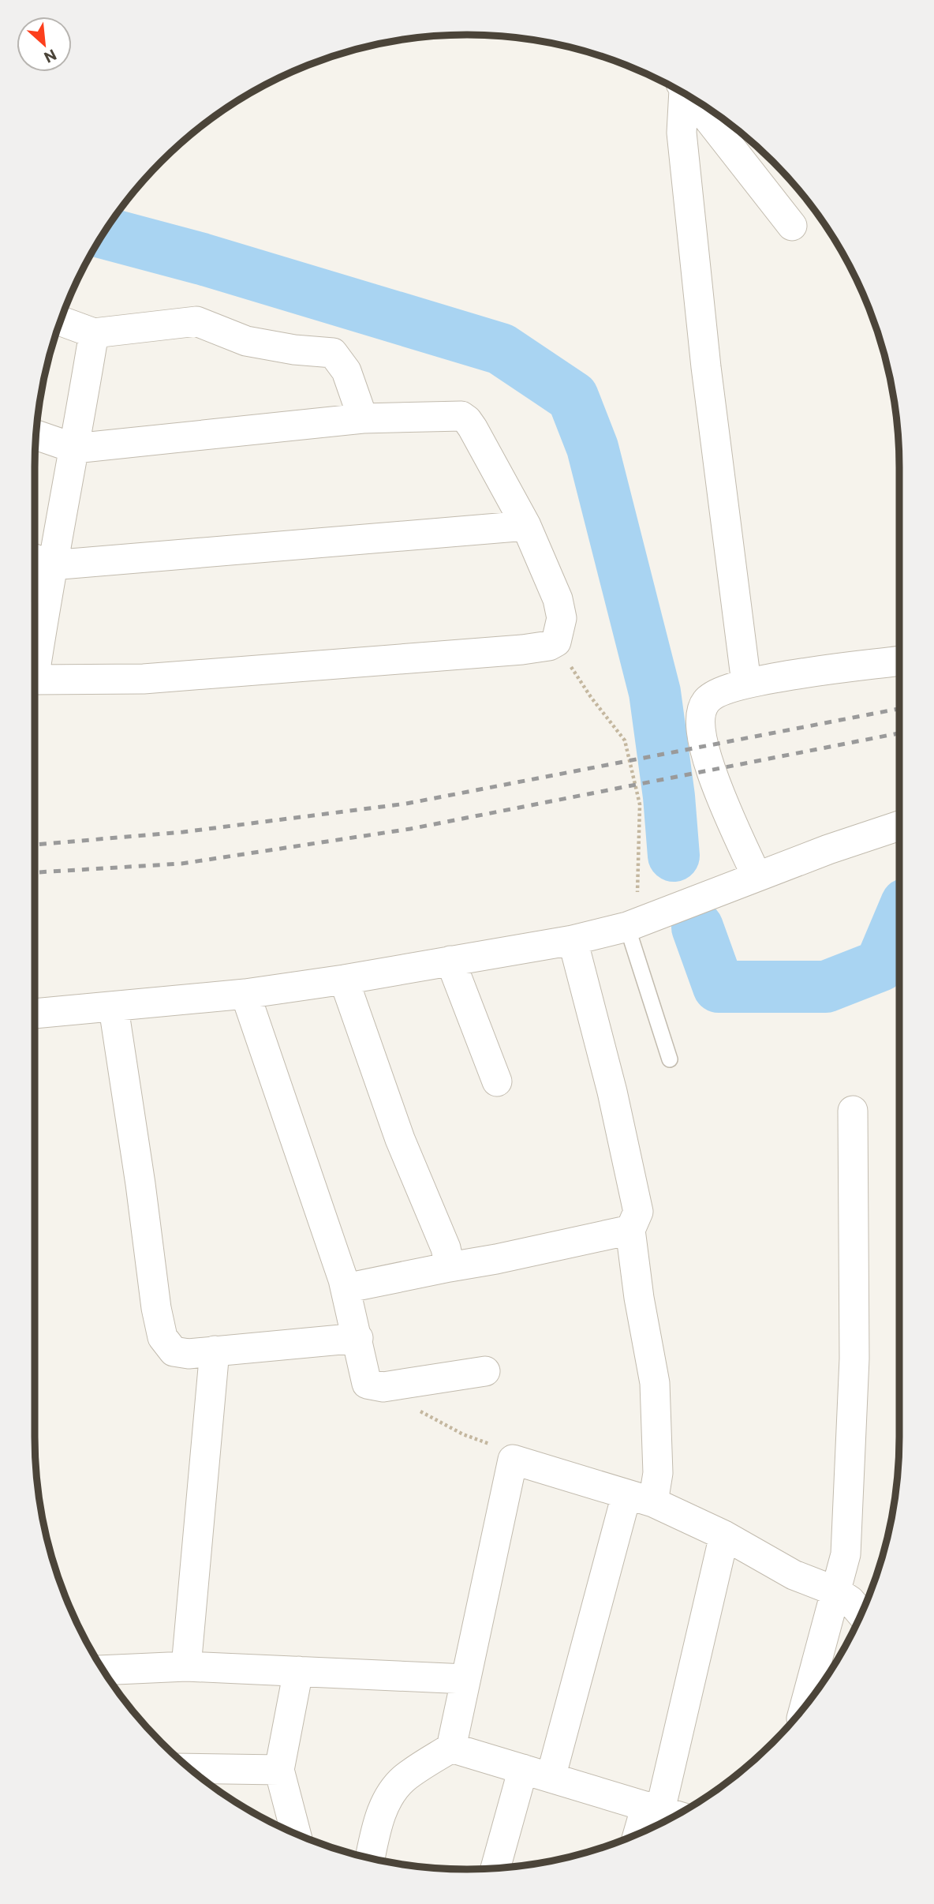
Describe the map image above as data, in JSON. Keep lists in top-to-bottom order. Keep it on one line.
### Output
{"north":"bottom right"}
